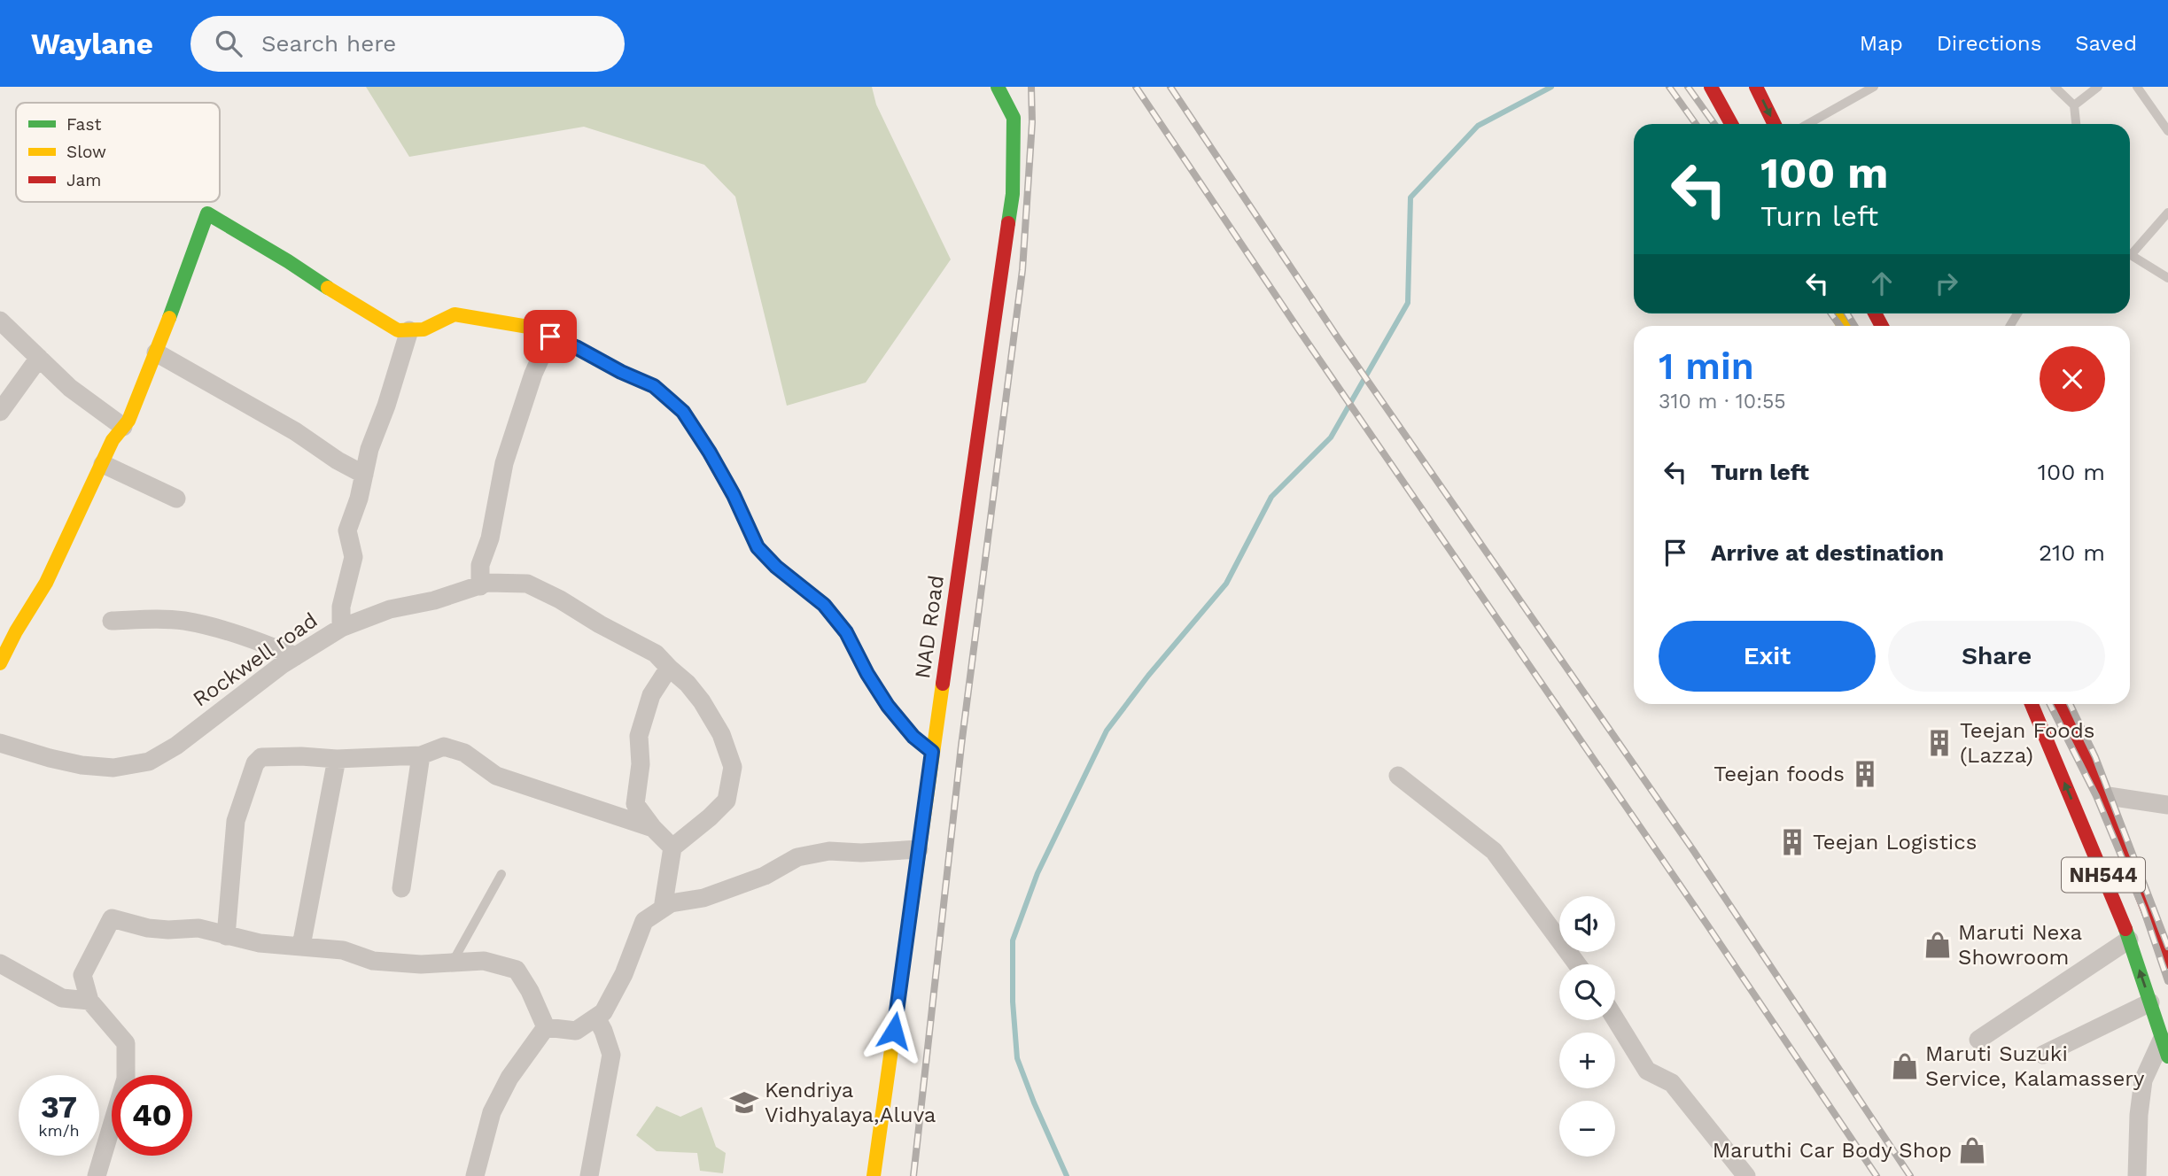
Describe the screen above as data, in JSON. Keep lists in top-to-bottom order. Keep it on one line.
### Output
{"streets":{"main road":["NAD Road","NH544"],"street":["Rockwell road"]},"places":{"building":["Teejan Foods (Lazza)","Teejan foods","Teejan Logistics"],"shop":["Maruti Nexa Showroom","Maruti Suzuki Service, Kalamassery","Maruthi Car Body Shop"],"school or university":["Kendriya Vidhyalaya,Aluva"]},"legend":["Fast","Slow","Jam"],"page":{"header":"Waylane","search":"Search here","nav":["Map","Directions","Saved"],"turn":["100 m","Turn left"],"heading":["1 min","310 m · 10:55"],"list":[{"name":"Turn left","value":"100 m"},{"name":"Arrive at destination","value":"210 m"}],"buttons":["Exit","Share"],"map_buttons":["+","−"],"speed":"37 km/h","limit":"40"}}
